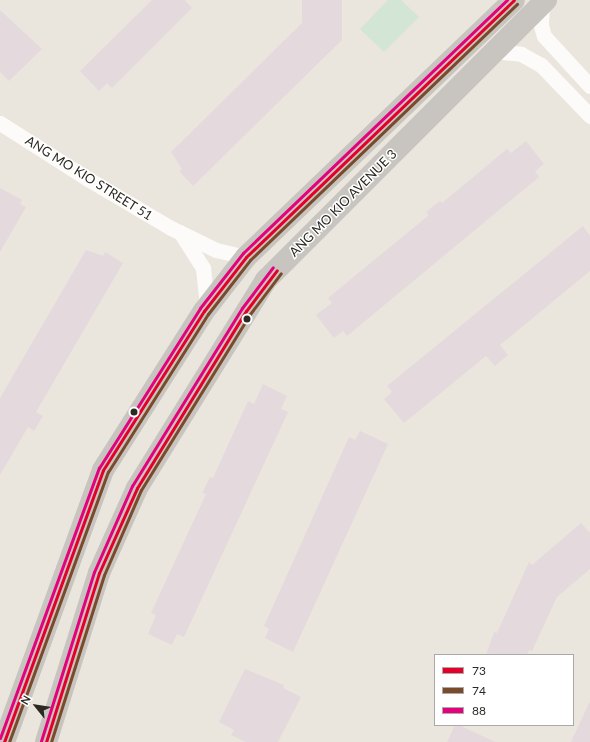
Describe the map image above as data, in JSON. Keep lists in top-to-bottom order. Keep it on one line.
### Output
{"streets":{"main road":["ANG MO KIO AVENUE 3"],"street":["ANG MO KIO STREET 51"]},"lines":["transit line 73","transit line 88","transit line 74"],"legend":["73","74","88"],"north":"top left"}
